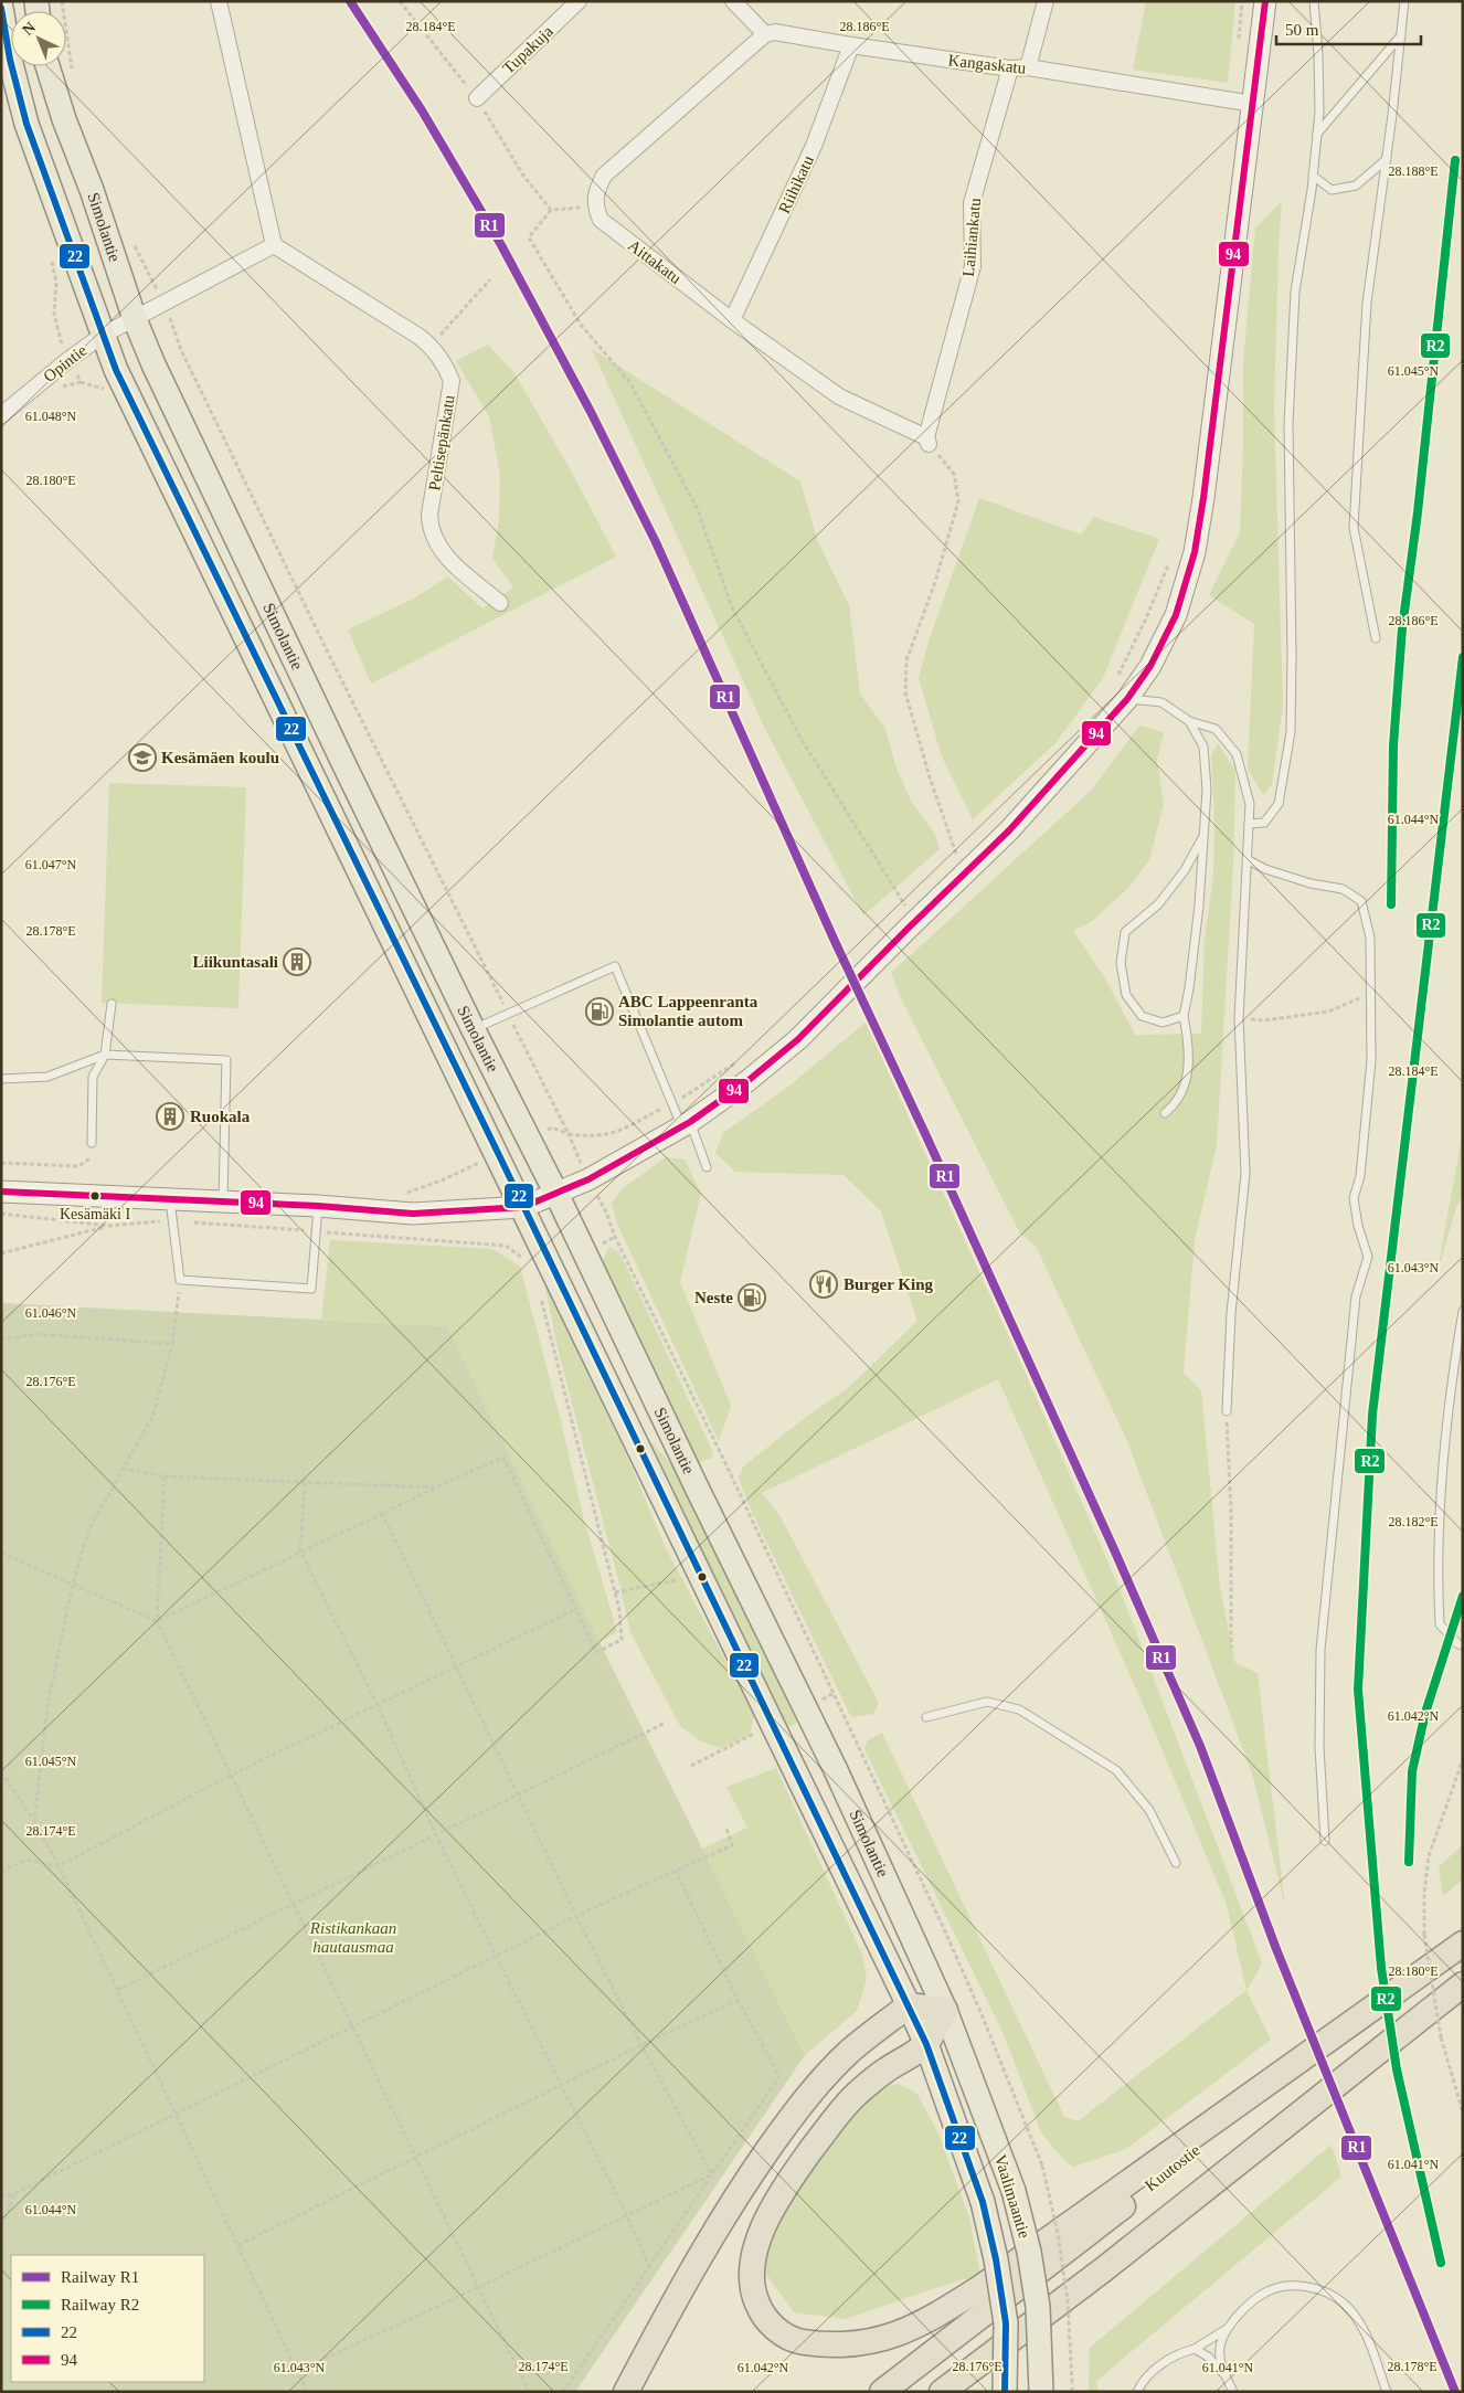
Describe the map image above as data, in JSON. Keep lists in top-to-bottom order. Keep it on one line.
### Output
{"streets":{"highway":["Kuutostie"],"main road":["Simolantie","Vaalimaantie"],"street":["Tupakuja","Kangaskatu","Riihikatu","Laihiankatu","Aittakatu","Opintie","Peltisepänkatu"]},"crossings":[["Kangaskatu","Riihikatu"],["Kangaskatu","Laihiankatu"],["Riihikatu","Aittakatu"],["Simolantie","Opintie"],["Simolantie","Vaalimaantie"],["Laihiankatu","Aittakatu"]],"parks":["Ristikankaan hautausmaa"],"places":{"school or university":["Kesämäen koulu"],"building":["Liikuntasali","Ruokala"],"fuel station":["ABC Lappeenranta Simolantie autom","Neste"],"other":["Kesämäki I"],"restaurant":["Burger King"]},"lines":["rail line R1","transit line 94","transit line 22","rail line R2"],"legend":["Railway R1","Railway R2","22","94"],"scale_bar":"50 m","north":"top left","coordinates":["28.184°E","28.186°E","28.188°E","61.045°N","61.048°N","28.180°E","61.044°N","61.047°N","28.178°E","61.043°N","61.046°N","28.176°E","28.182°E","61.042°N","28.174°E","61.041°N"]}
